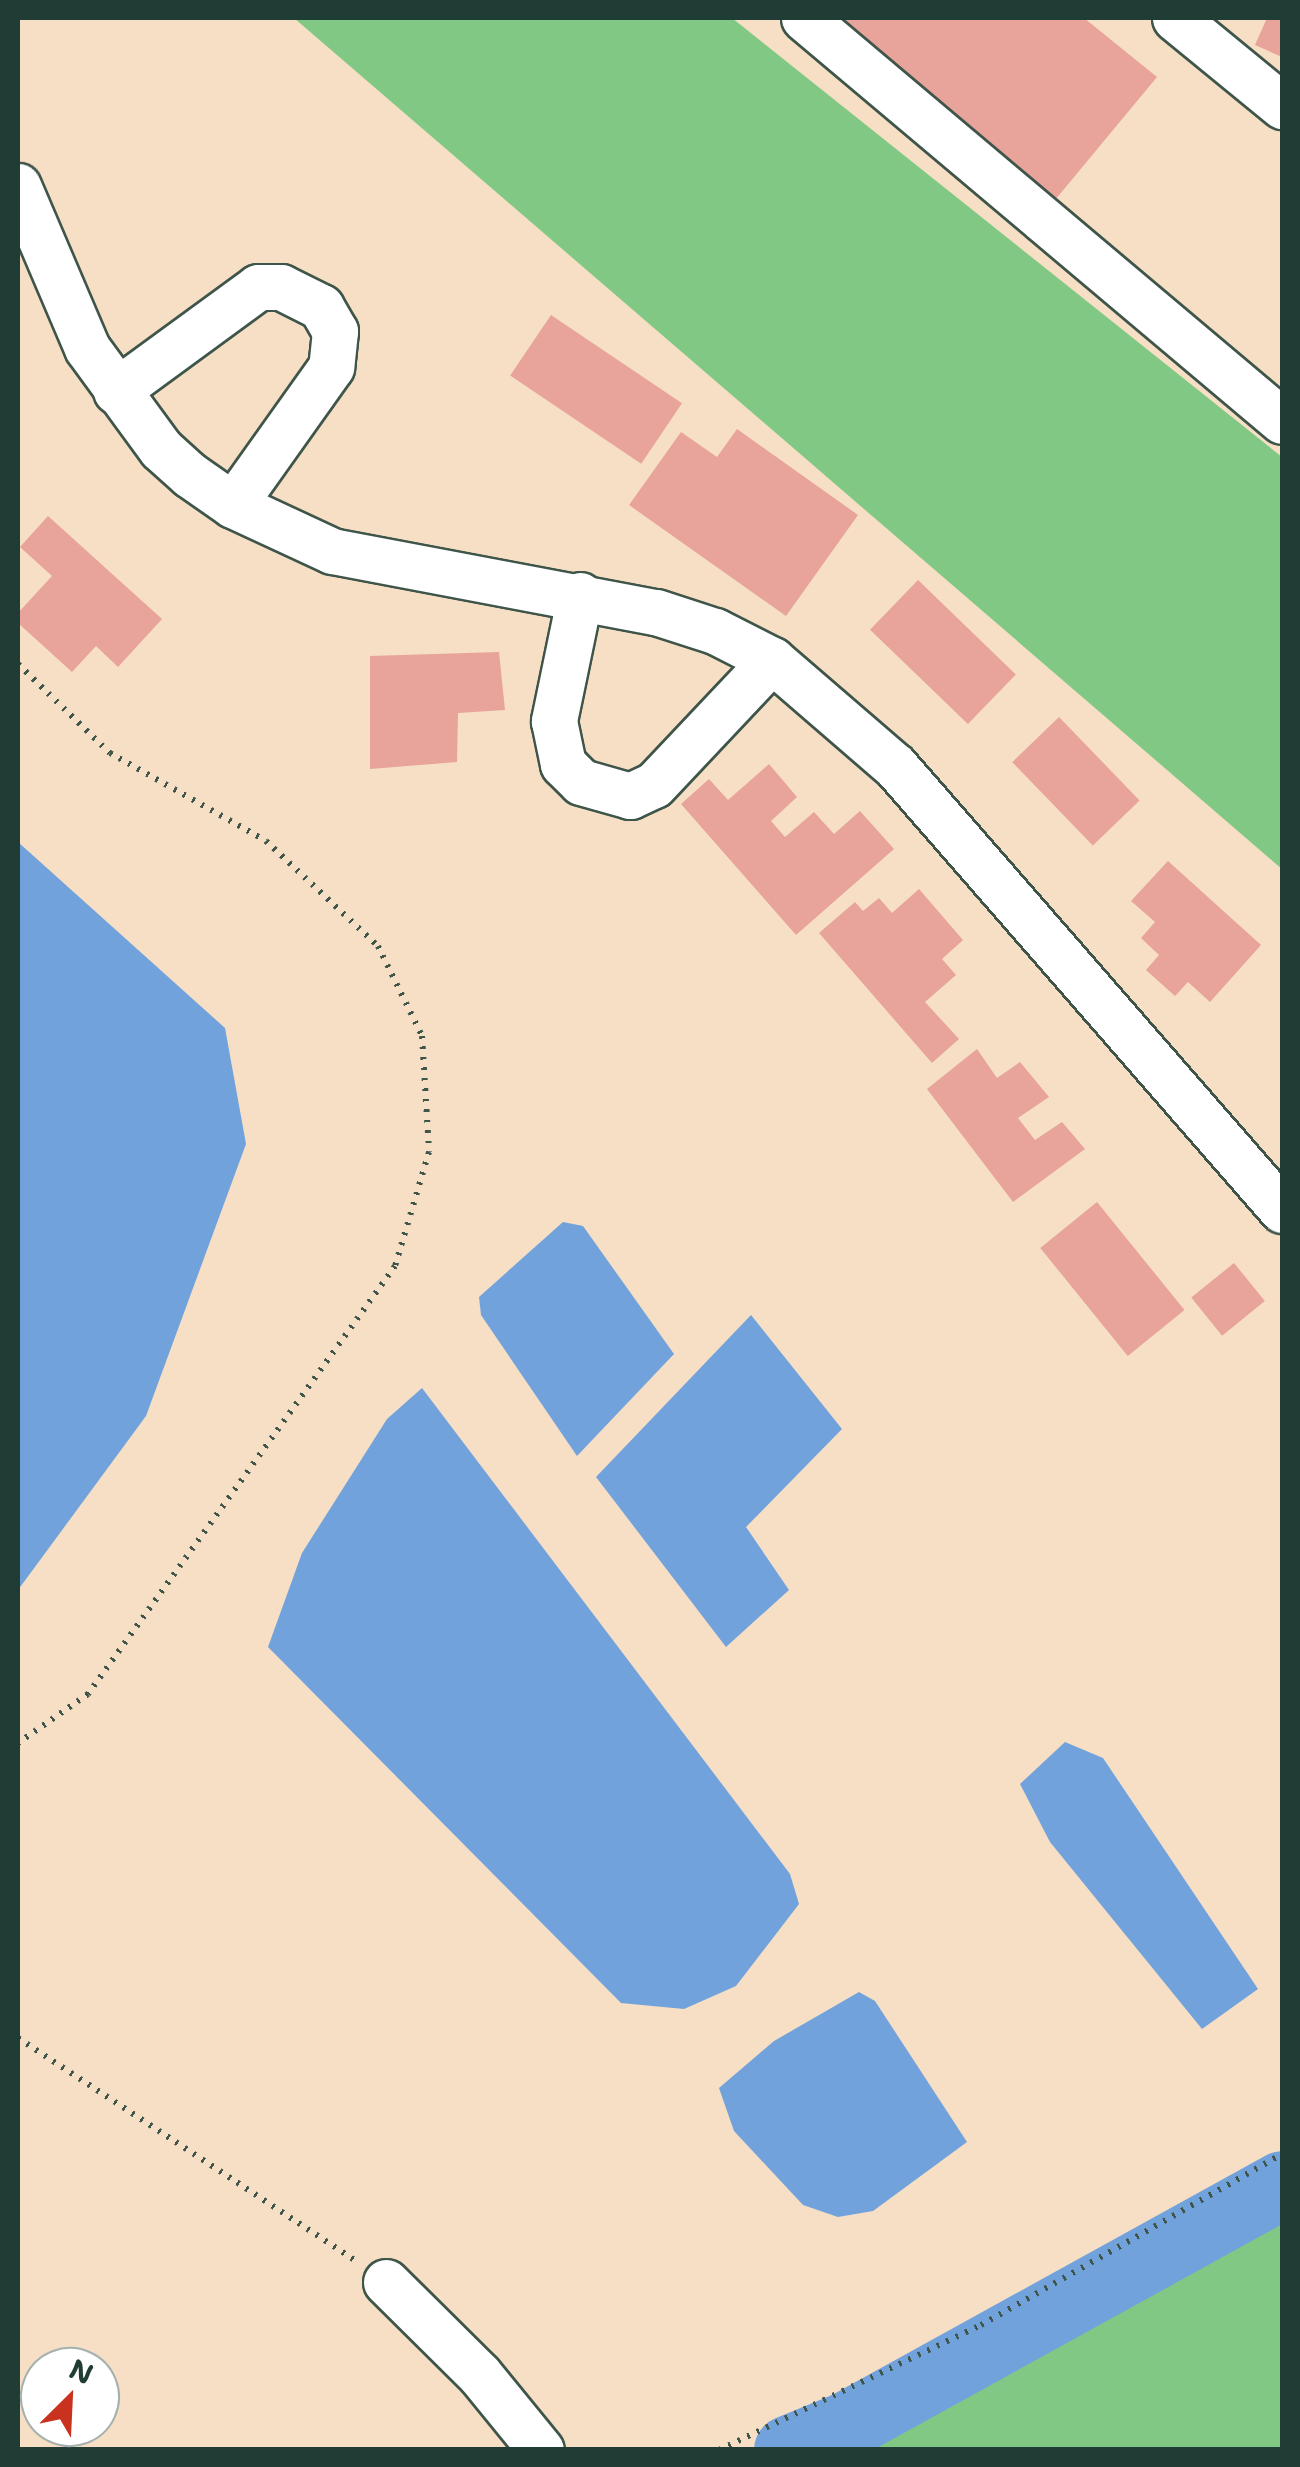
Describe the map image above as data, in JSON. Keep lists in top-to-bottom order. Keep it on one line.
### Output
{"north":"top right"}
